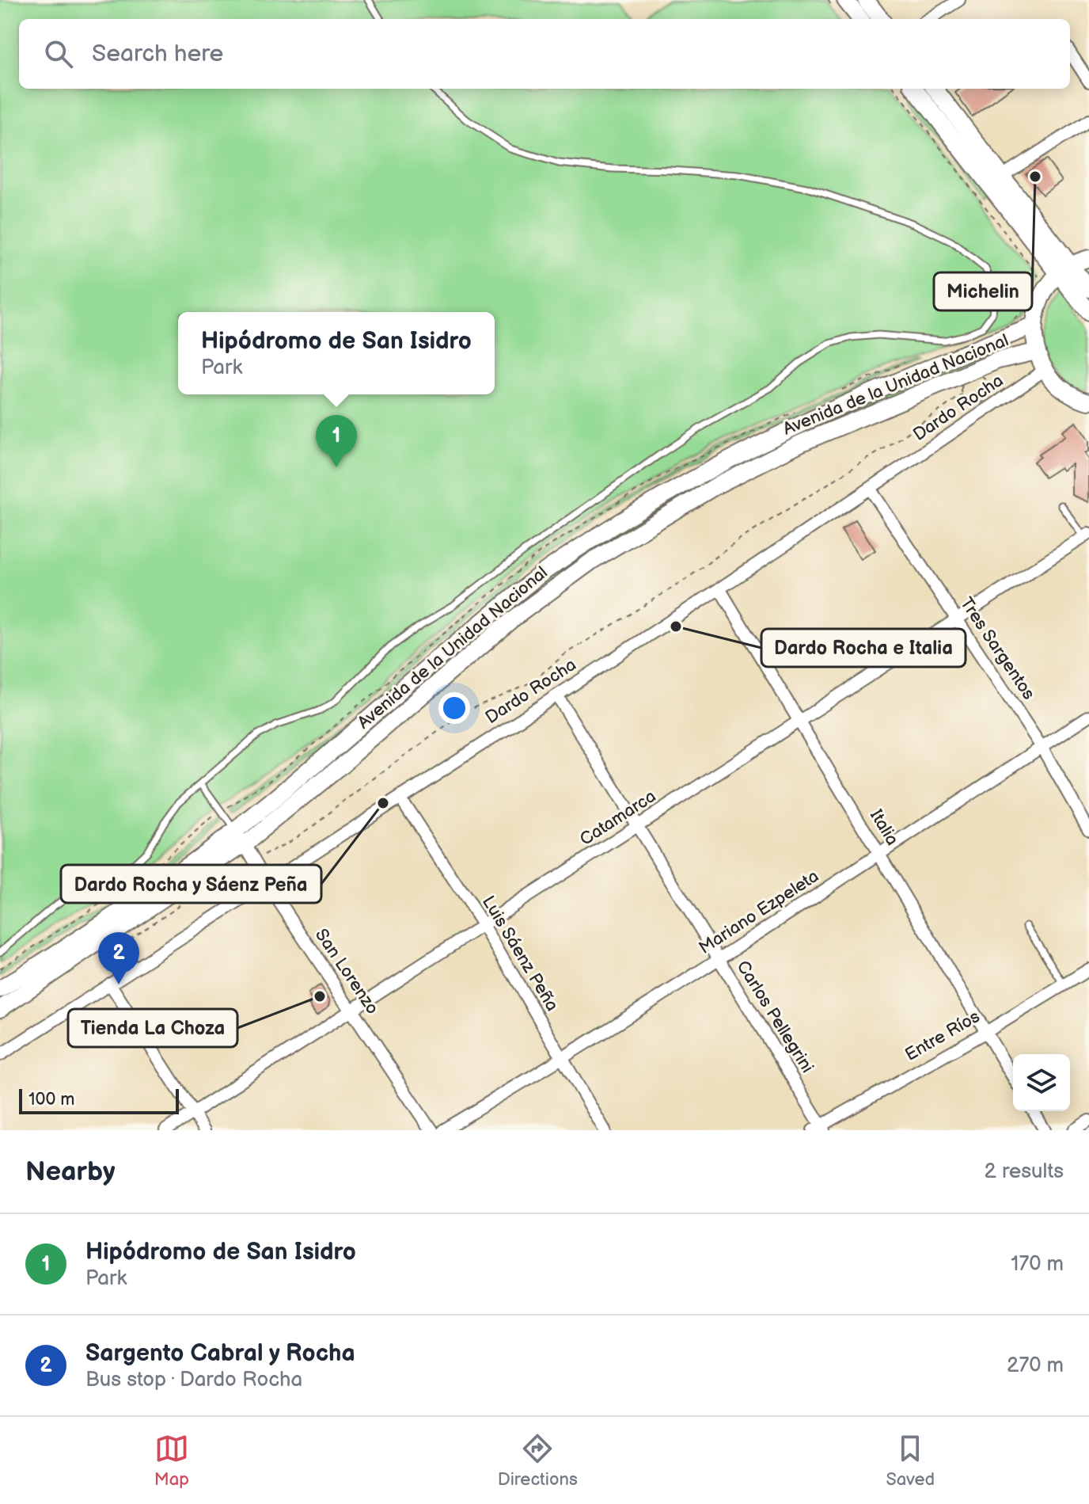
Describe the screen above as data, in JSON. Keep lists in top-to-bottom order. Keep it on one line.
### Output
{"streets":{"main road":["Avenida de la Unidad Nacional"],"street":["Dardo Rocha","Tres Sargentos","Catamarca","Italia","Mariano Ezpeleta","Luis Sáenz Peña","San Lorenzo","Carlos Pellegrini","Entre Ríos"]},"crossings":[["Avenida de la Unidad Nacional","San Lorenzo"],["Dardo Rocha","Tres Sargentos"],["Dardo Rocha","Italia"],["Dardo Rocha","Luis Sáenz Peña"],["Dardo Rocha","San Lorenzo"],["Dardo Rocha","Carlos Pellegrini"],["Tres Sargentos","Catamarca"],["Tres Sargentos","Mariano Ezpeleta"],["Catamarca","Italia"],["Catamarca","Luis Sáenz Peña"],["Catamarca","San Lorenzo"],["Catamarca","Carlos Pellegrini"],["Italia","Mariano Ezpeleta"],["Italia","Entre Ríos"],["Mariano Ezpeleta","Luis Sáenz Peña"],["Mariano Ezpeleta","Carlos Pellegrini"],["Carlos Pellegrini","Entre Ríos"]],"places":["Michelin","Dardo Rocha e Italia","Dardo Rocha y Sáenz Peña","Tienda La Choza"],"scale_bar":"100 m","page":{"search":"Search here","popup":["Hipódromo de San Isidro","Park"],"pins":["1","2"],"scale":"100 m","heading":["Nearby","2 results"],"list":[{"mark":"1","name":"Hipódromo de San Isidro","note":"Park","value":"170 m"},{"mark":"2","name":"Sargento Cabral y Rocha","note":"Bus stop · Dardo Rocha","value":"270 m"}],"nav":["Map","Directions","Saved"]}}
